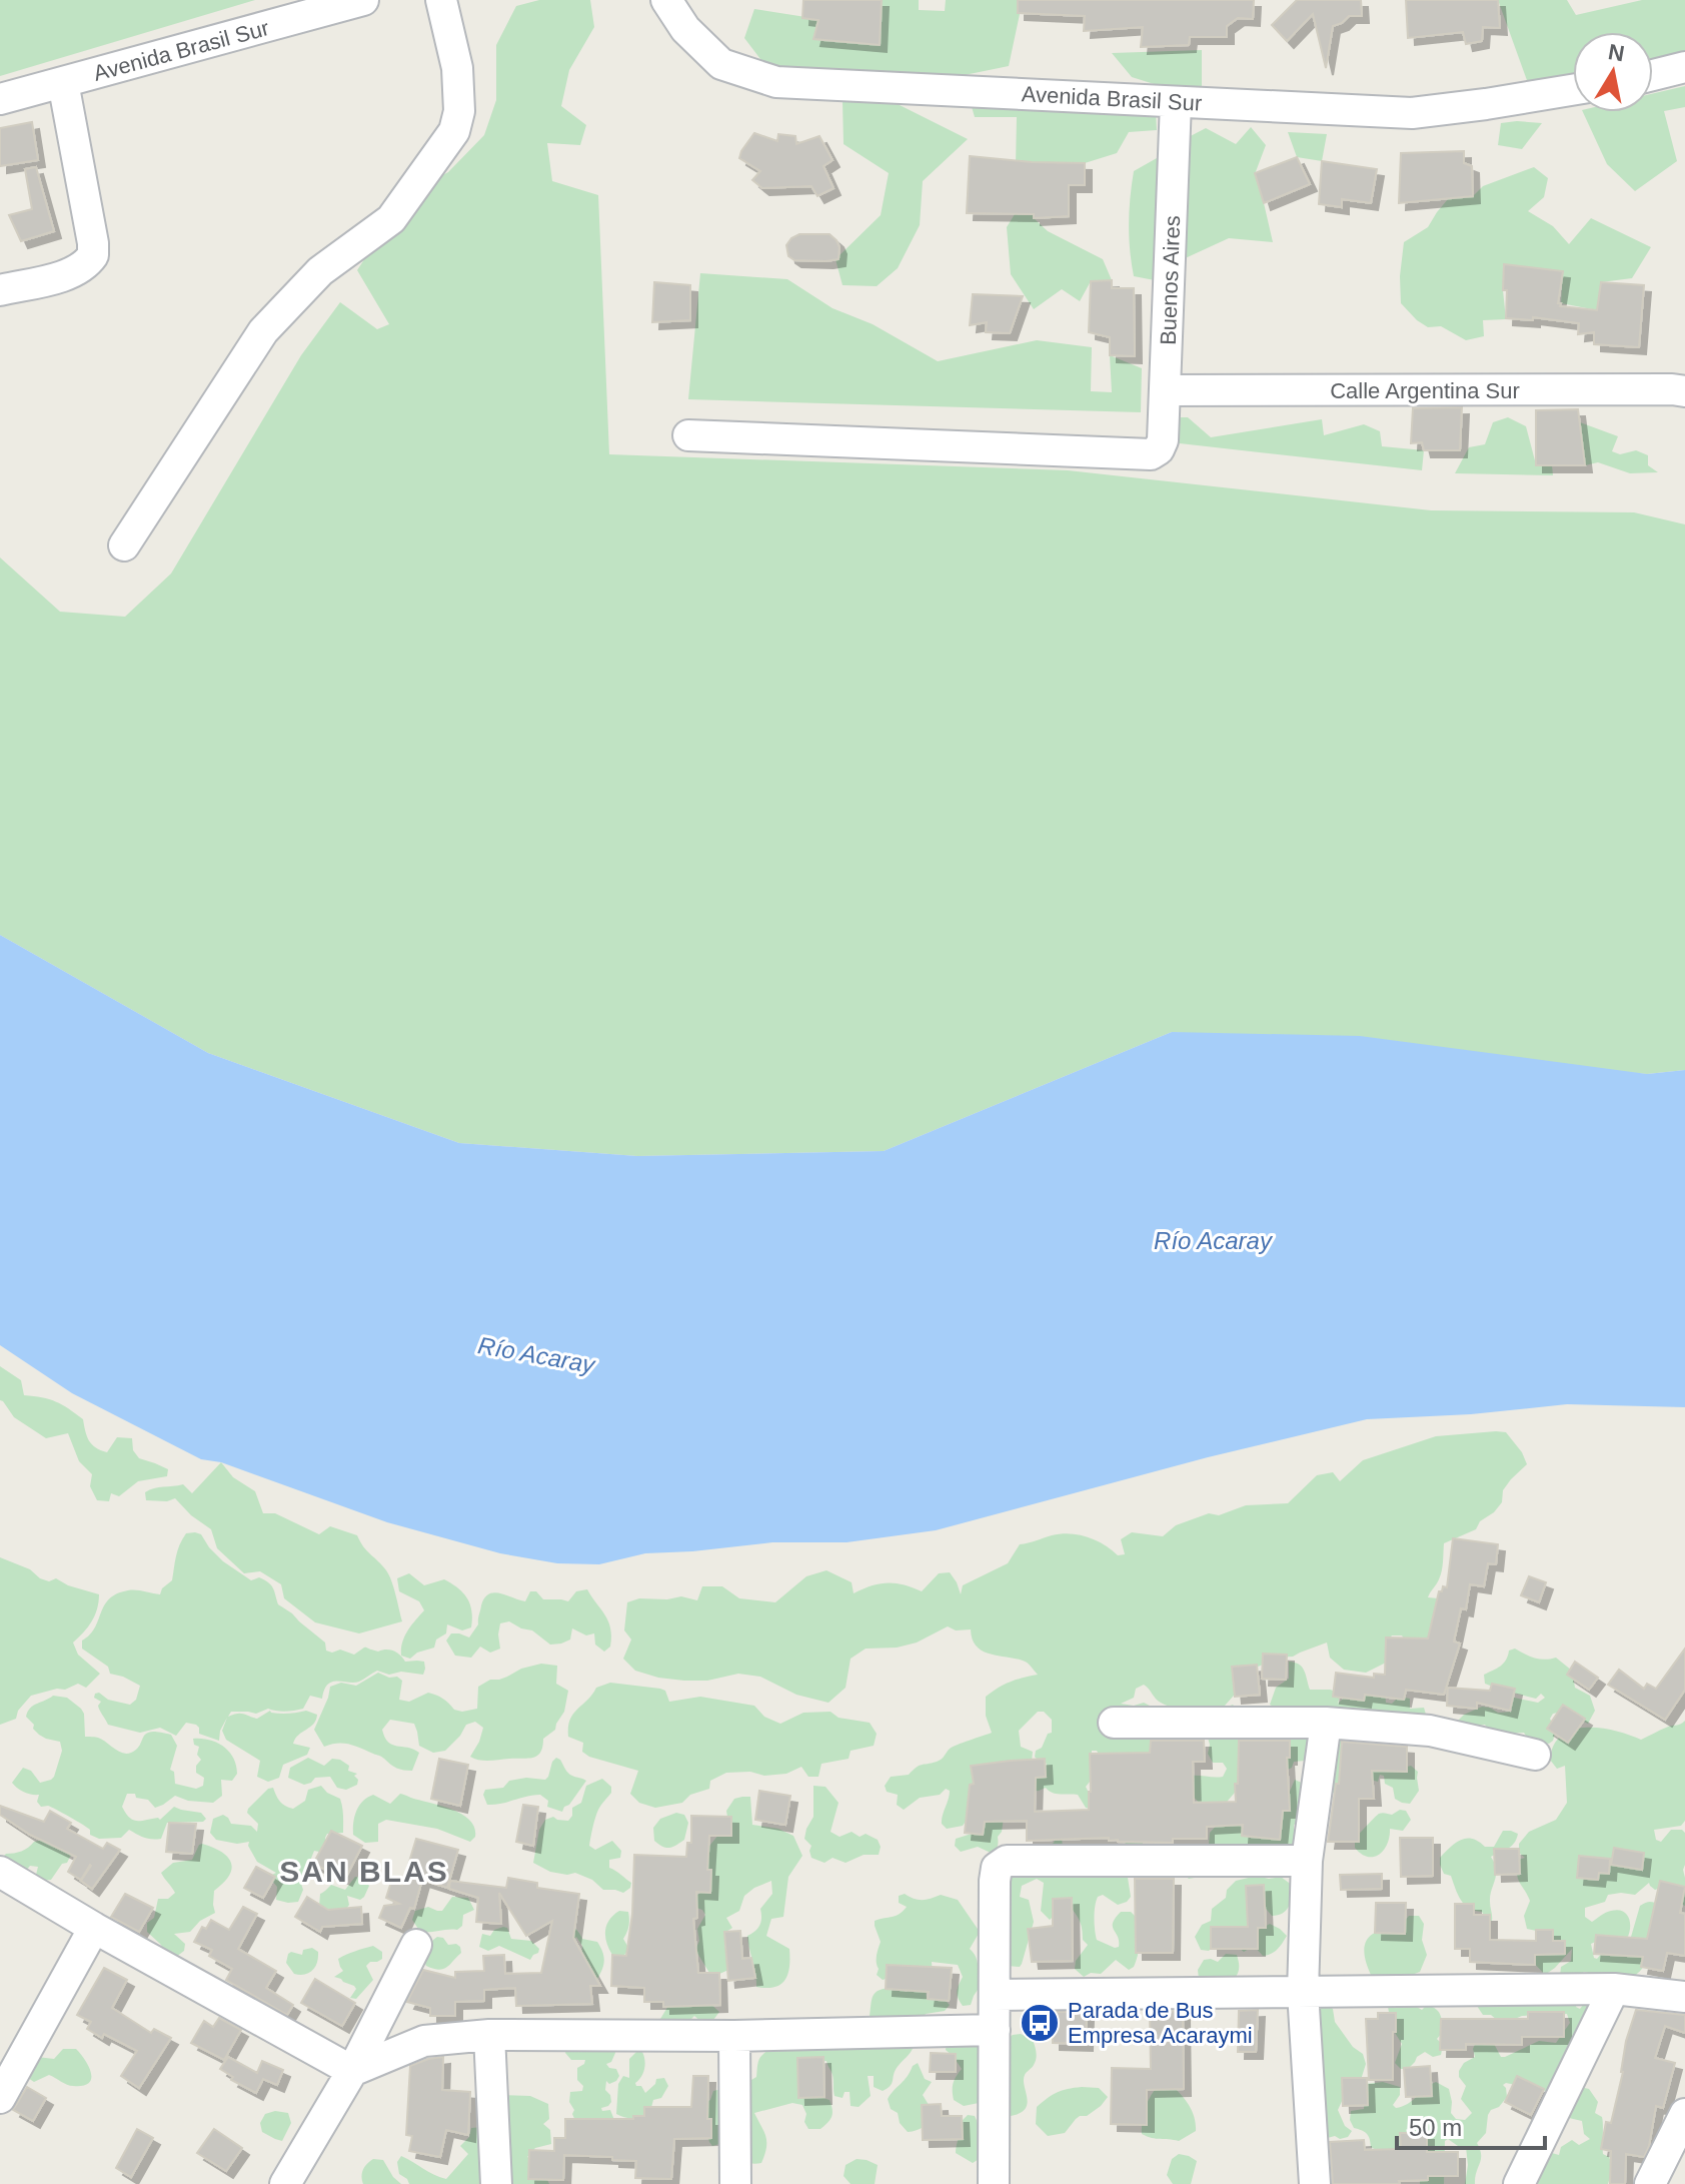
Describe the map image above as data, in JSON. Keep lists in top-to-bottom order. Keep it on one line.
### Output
{"streets":{"street":["Avenida Brasil Sur","Buenos Aires","Calle Argentina Sur"]},"crossings":[["Avenida Brasil Sur","Buenos Aires"],["Buenos Aires","Calle Argentina Sur"]],"districts":["SAN BLAS"],"water":["Río Acaray"],"places":{"bus stop":["Parada de Bus Empresa Acaraymi"]},"scale_bar":"50 m","north":"top"}
